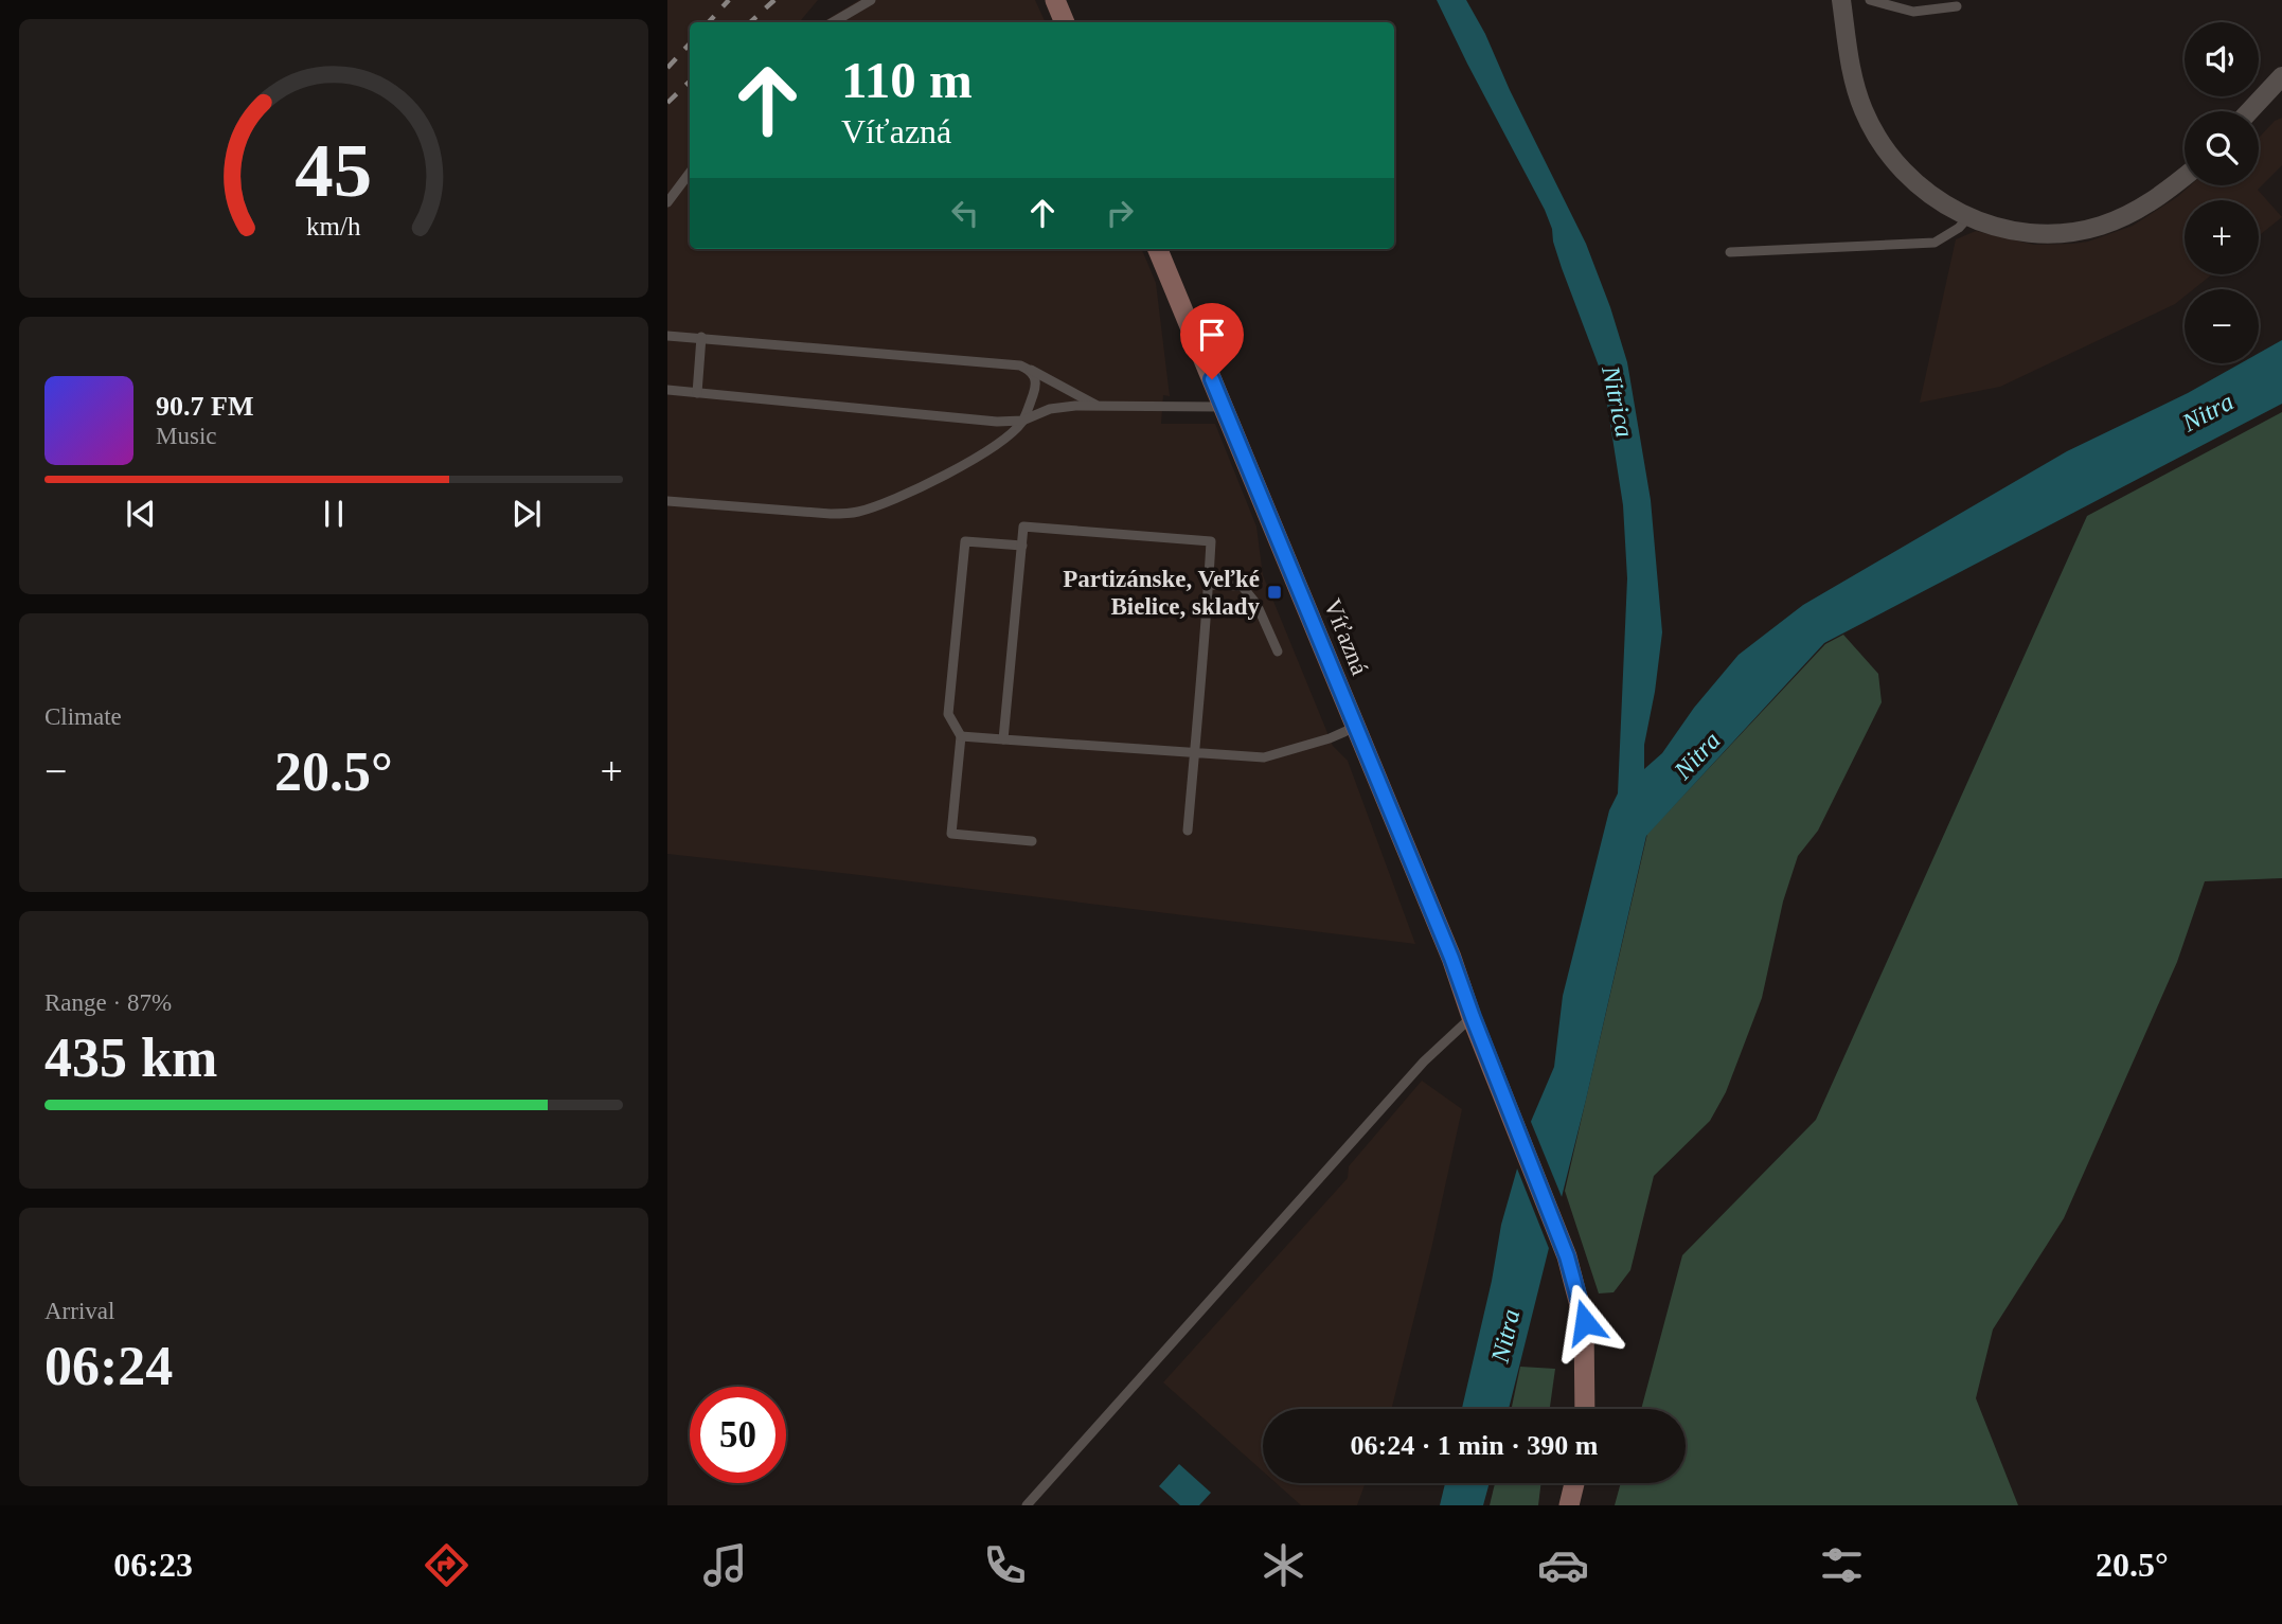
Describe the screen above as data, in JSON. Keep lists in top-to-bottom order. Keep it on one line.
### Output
{"streets":{"main road":["Víťazná"]},"water":["Nitrica","Nitra"],"places":{"transit":["Partizánske, Veľké Bielice, sklady"]},"page":{"map_buttons":["+","−"],"turn":["110 m","Víťazná"],"song":["90.7 FM","Music"],"tile":["Climate",["Range · 87%","435 km"],["Arrival","06:24"]],"heat":["−","20.5°","+"],"limit":"50","trip":"06:24 · 1 min · 390 m","tabs":["06:23","20.5°"],"gauge":["45","km/h"]}}
